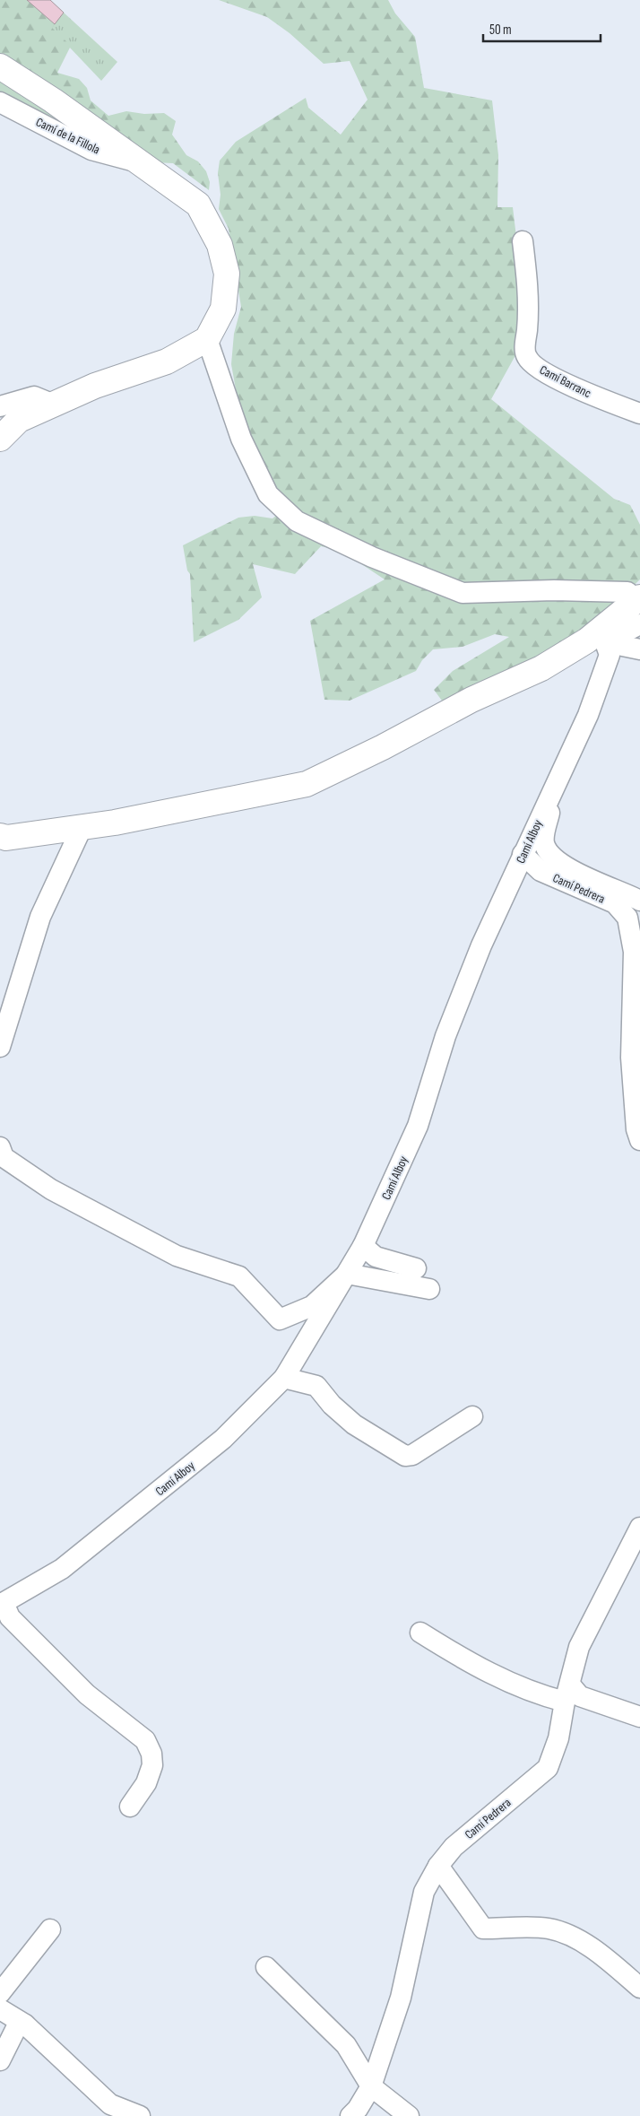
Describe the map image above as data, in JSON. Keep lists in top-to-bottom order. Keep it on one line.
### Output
{"streets":{"street":["Camí de la Fillola","Camí Barranc","Camí Alboy","Camí Pedrera"]},"crossings":[["Camí Alboy","Camí Pedrera"]],"scale_bar":"50 m"}
